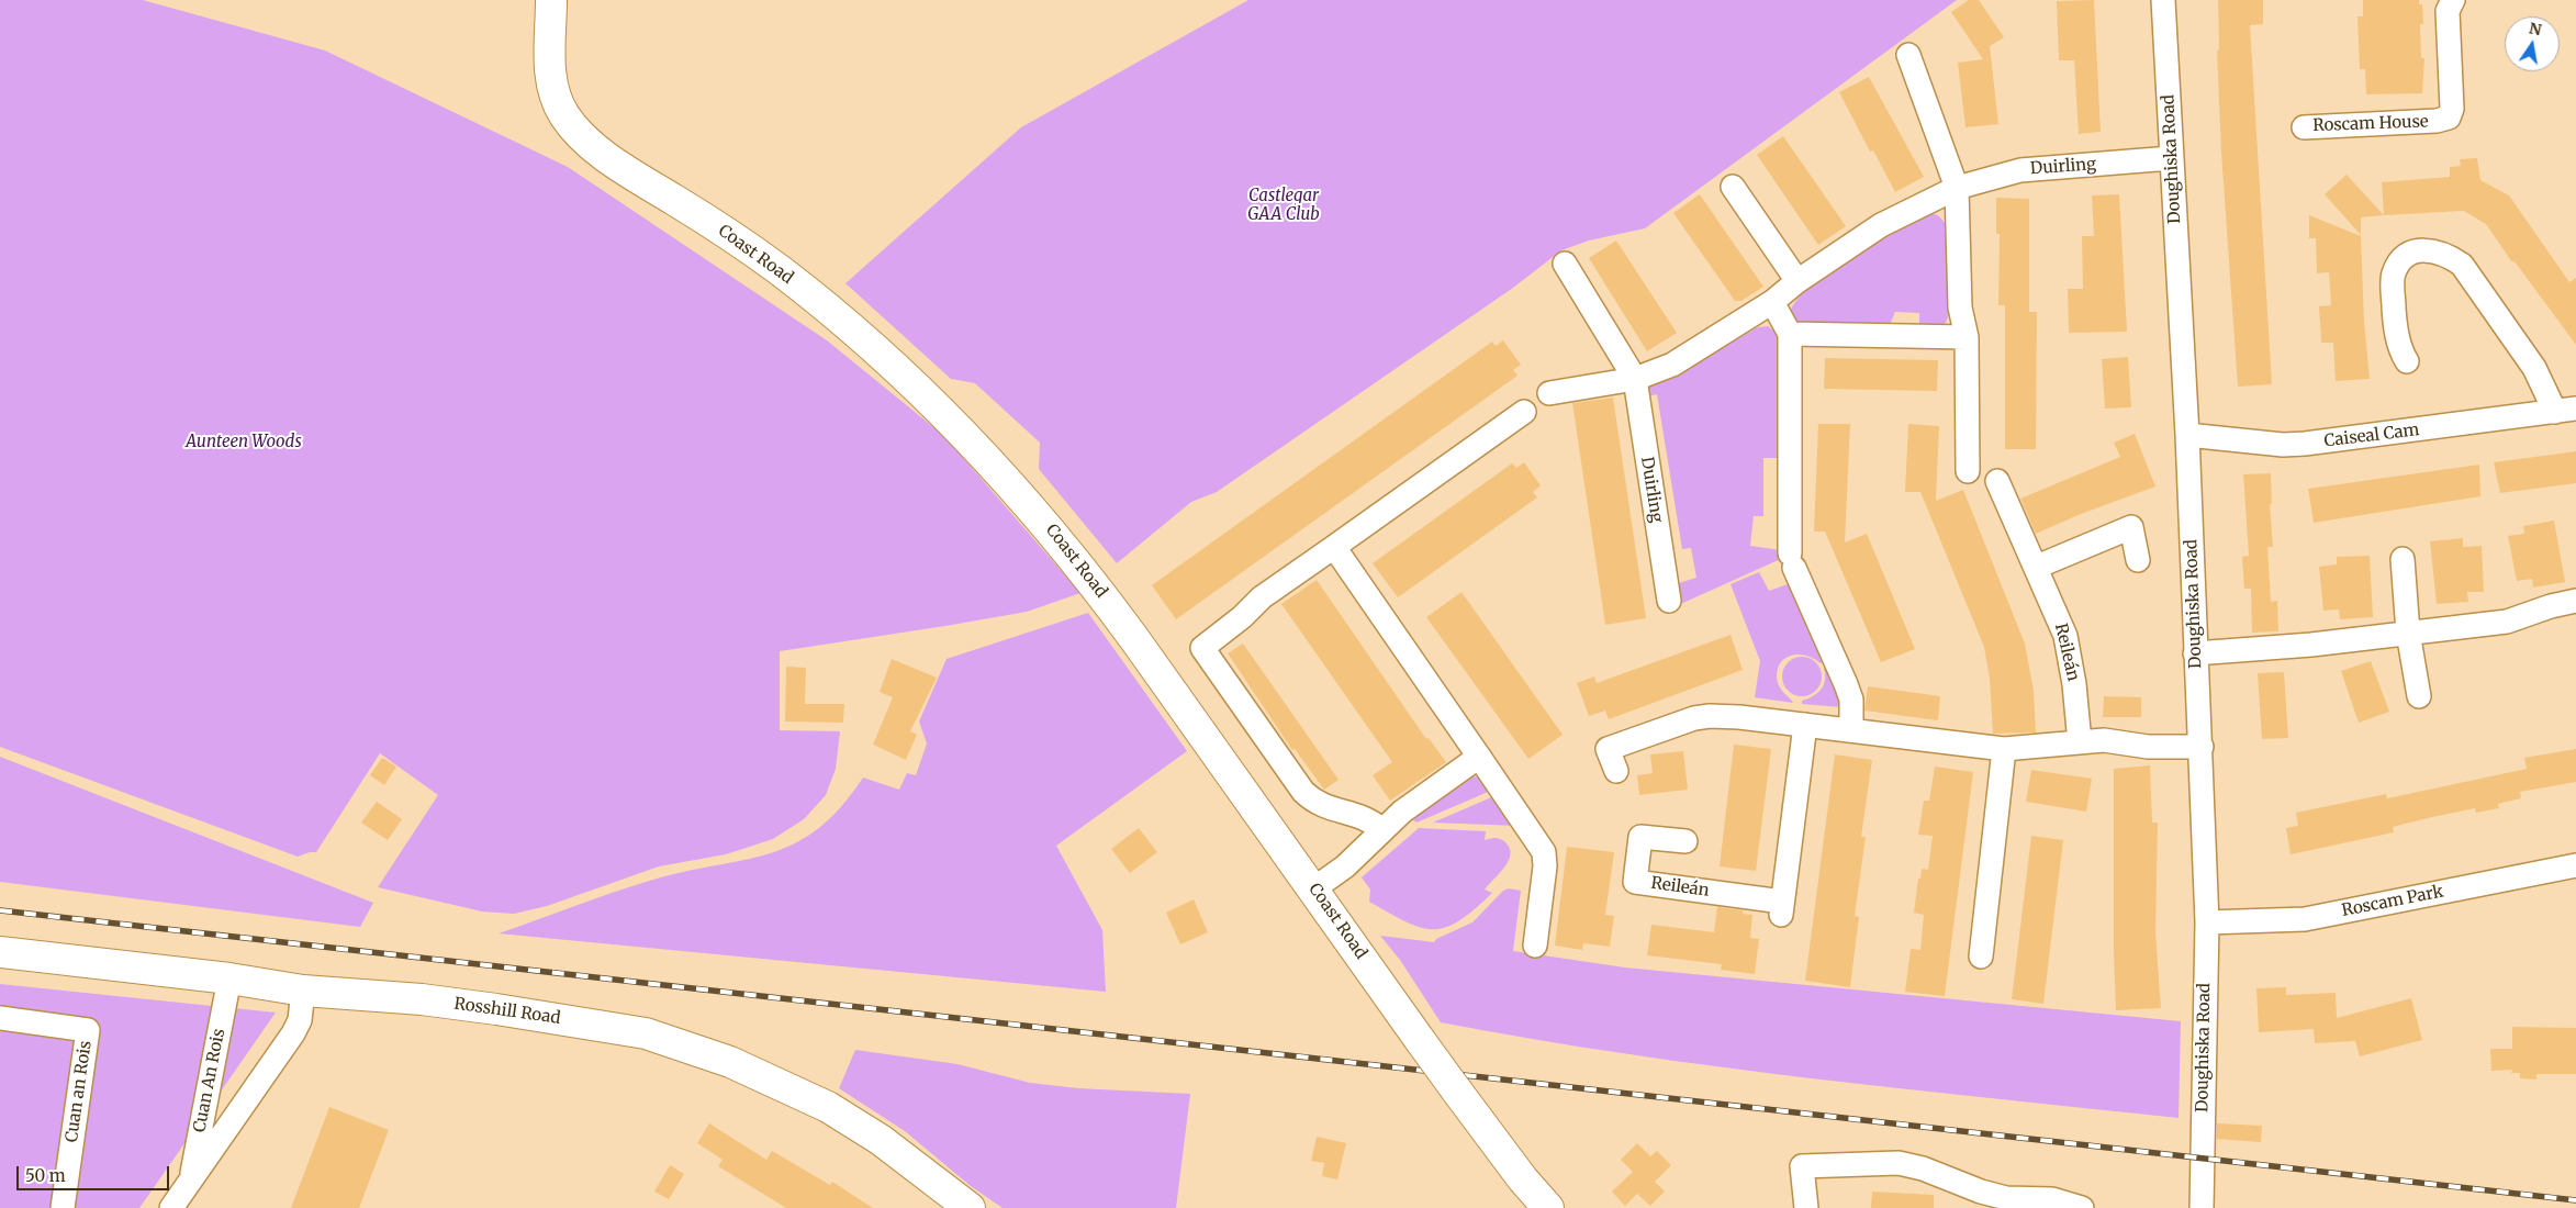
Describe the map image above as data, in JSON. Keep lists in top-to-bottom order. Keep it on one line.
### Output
{"streets":{"main road":["Coast Road","Rosshill Road"],"street":["Roscam House","Doughiska Road","Duirling","Caiseal Cam","Reileán","Roscam Park","Cuan An Rois","Cuan an Rois"]},"crossings":[["Doughiska Road","Duirling"],["Doughiska Road","Caiseal Cam"],["Doughiska Road","Roscam Park"],["Rosshill Road","Cuan An Rois"]],"parks":["Castlegar GAA Club","Aunteen Woods"],"scale_bar":"50 m","north":"top"}
